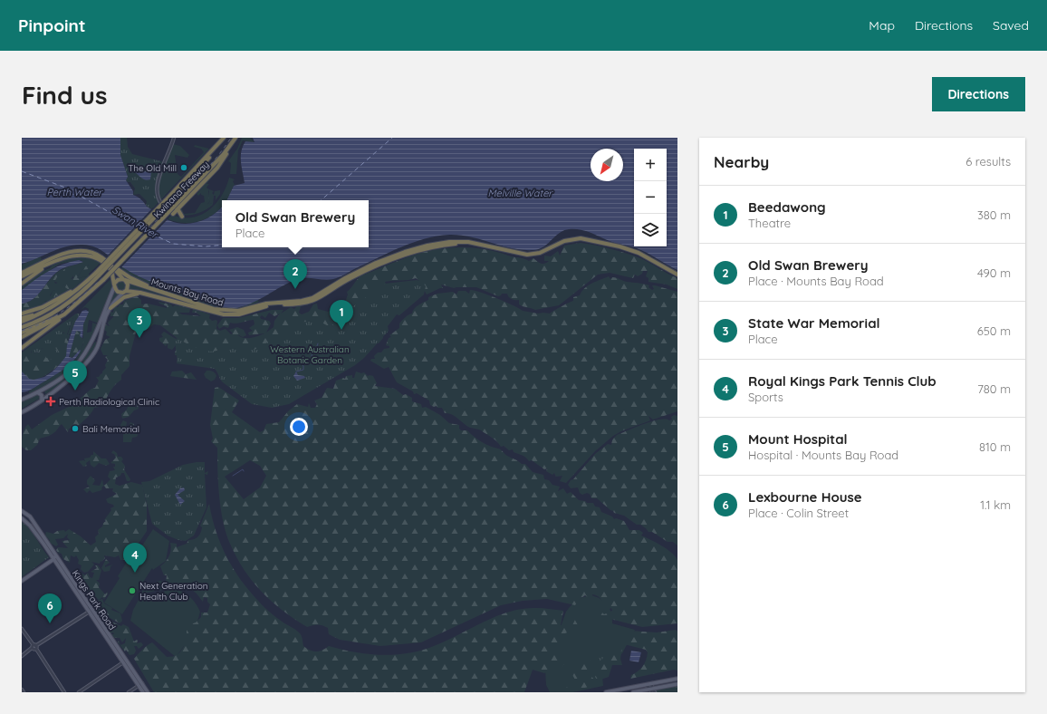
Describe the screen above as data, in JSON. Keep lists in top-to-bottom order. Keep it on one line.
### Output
{"streets":{"highway":["Kwinana Freeway","Mounts Bay Road"],"main road":["Kings Park Road"]},"water":["Perth Water","Melville Water","Swan River"],"parks":["Western Australian Botanic Garden"],"places":{"other":["The Old Mill","Bali Memorial","Next Generation Health Club"],"health":["Perth Radiological Clinic"]},"north":"bottom left","page":{"header":"Pinpoint","nav":["Map","Directions","Saved"],"buttons":"Directions","title":"Find us","heading":["Nearby","6 results"],"map_buttons":["+","−"],"list":[{"mark":"1","name":"Beedawong","note":"Theatre","value":"380 m"},{"mark":"2","name":"Old Swan Brewery","note":"Place · Mounts Bay Road","value":"490 m"},{"mark":"3","name":"State War Memorial","note":"Place","value":"650 m"},{"mark":"4","name":"Royal Kings Park Tennis Club","note":"Sports","value":"780 m"},{"mark":"5","name":"Mount Hospital","note":"Hospital · Mounts Bay Road","value":"810 m"},{"mark":"6","name":"Lexbourne House","note":"Place · Colin Street","value":"1.1 km"}],"popup":["Old Swan Brewery","Place"],"pins":["2","1","3","5","4","6"]}}
